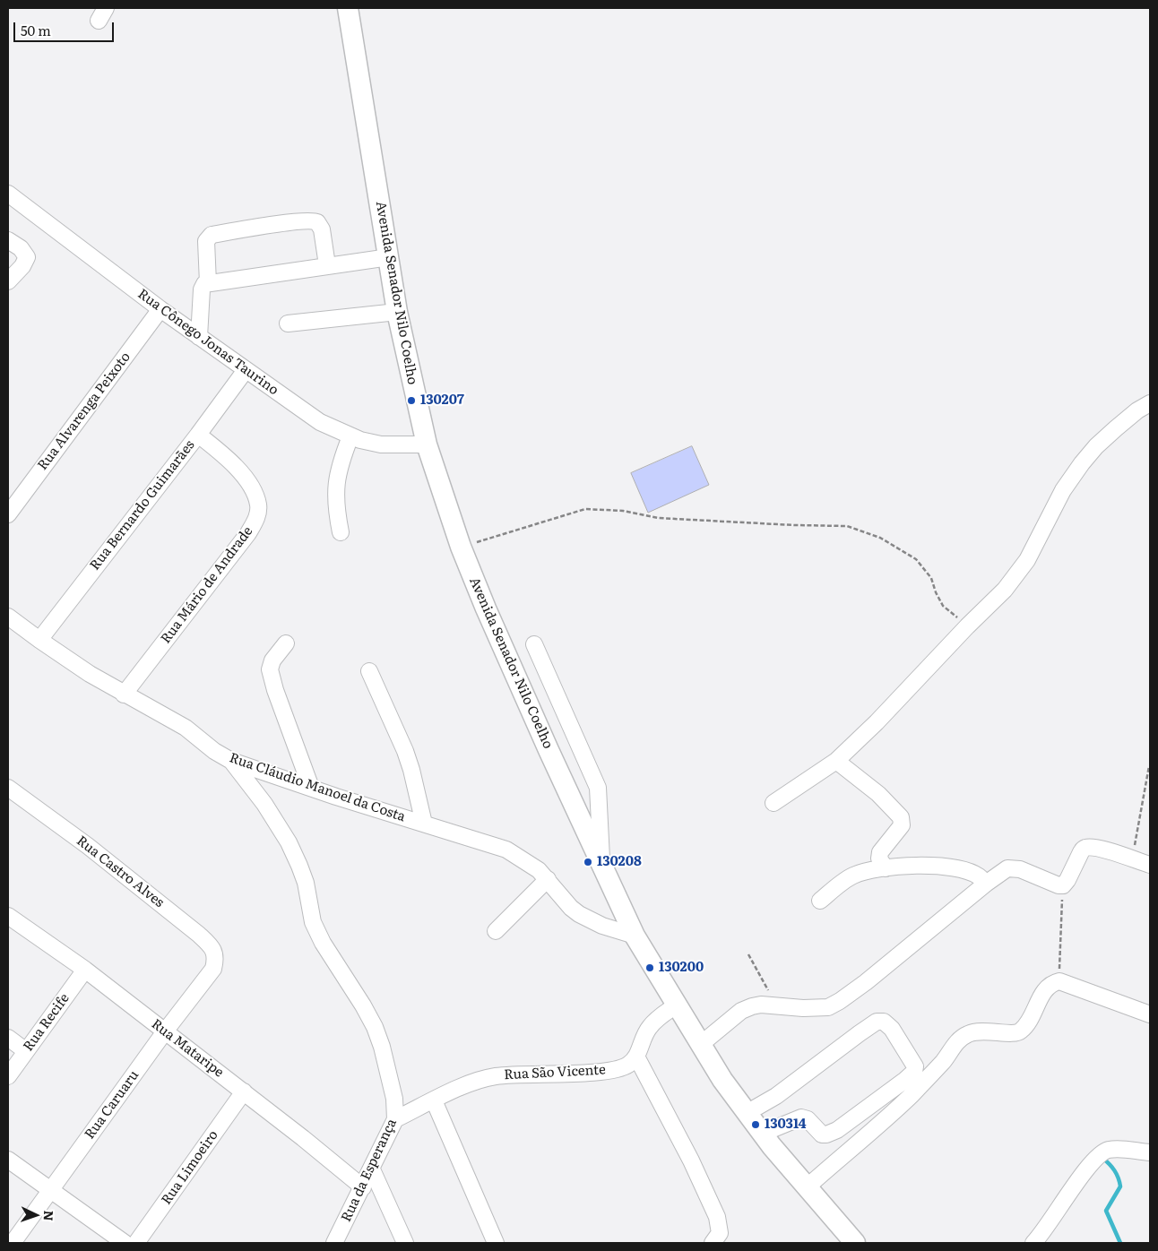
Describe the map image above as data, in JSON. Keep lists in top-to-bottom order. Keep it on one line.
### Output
{"streets":{"main road":["Avenida Senador Nilo Coelho"],"street":["Rua Cônego Jonas Taurino","Rua Alvarenga Peixoto","Rua Bernardo Guimarães","Rua Mário de Andrade","Rua Cláudio Manoel da Costa","Rua Castro Alves","Rua Recife","Rua Mataripe","Rua São Vicente","Rua Caruaru","Rua Limoeiro","Rua da Esperança"]},"crossings":[["Avenida Senador Nilo Coelho","Rua Cônego Jonas Taurino"],["Avenida Senador Nilo Coelho","Rua Cláudio Manoel da Costa"],["Rua Cônego Jonas Taurino","Rua Alvarenga Peixoto"],["Rua Cônego Jonas Taurino","Rua Bernardo Guimarães"],["Rua Bernardo Guimarães","Rua Mário de Andrade"],["Rua Bernardo Guimarães","Rua Cláudio Manoel da Costa"],["Rua Mário de Andrade","Rua Cláudio Manoel da Costa"],["Rua Cláudio Manoel da Costa","Rua da Esperança"],["Rua Castro Alves","Rua Caruaru"],["Rua Recife","Rua Mataripe"],["Rua Mataripe","Rua Caruaru"],["Rua Mataripe","Rua Limoeiro"],["Rua Mataripe","Rua da Esperança"],["Rua São Vicente","Rua da Esperança"]],"places":["130207","130208","130200","130314"],"scale_bar":"50 m","north":"right"}
